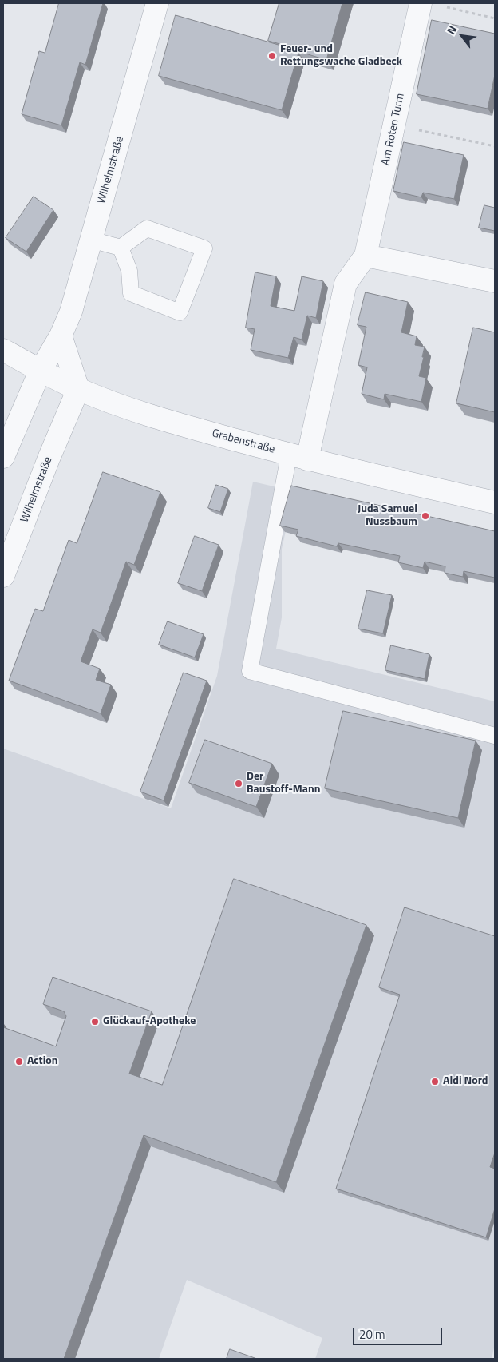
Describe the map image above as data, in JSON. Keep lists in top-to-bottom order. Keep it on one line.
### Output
{"streets":{"street":["Am Roten Turm","Wilhelmstraße","Grabenstraße"]},"crossings":[["Am Roten Turm","Grabenstraße"],["Wilhelmstraße","Grabenstraße"]],"places":["Feuer- und Rettungswache Gladbeck","Juda Samuel Nussbaum","Der Baustoff-Mann","Glückauf-Apotheke","Action","Aldi Nord"],"scale_bar":"20 m","north":"top left"}
